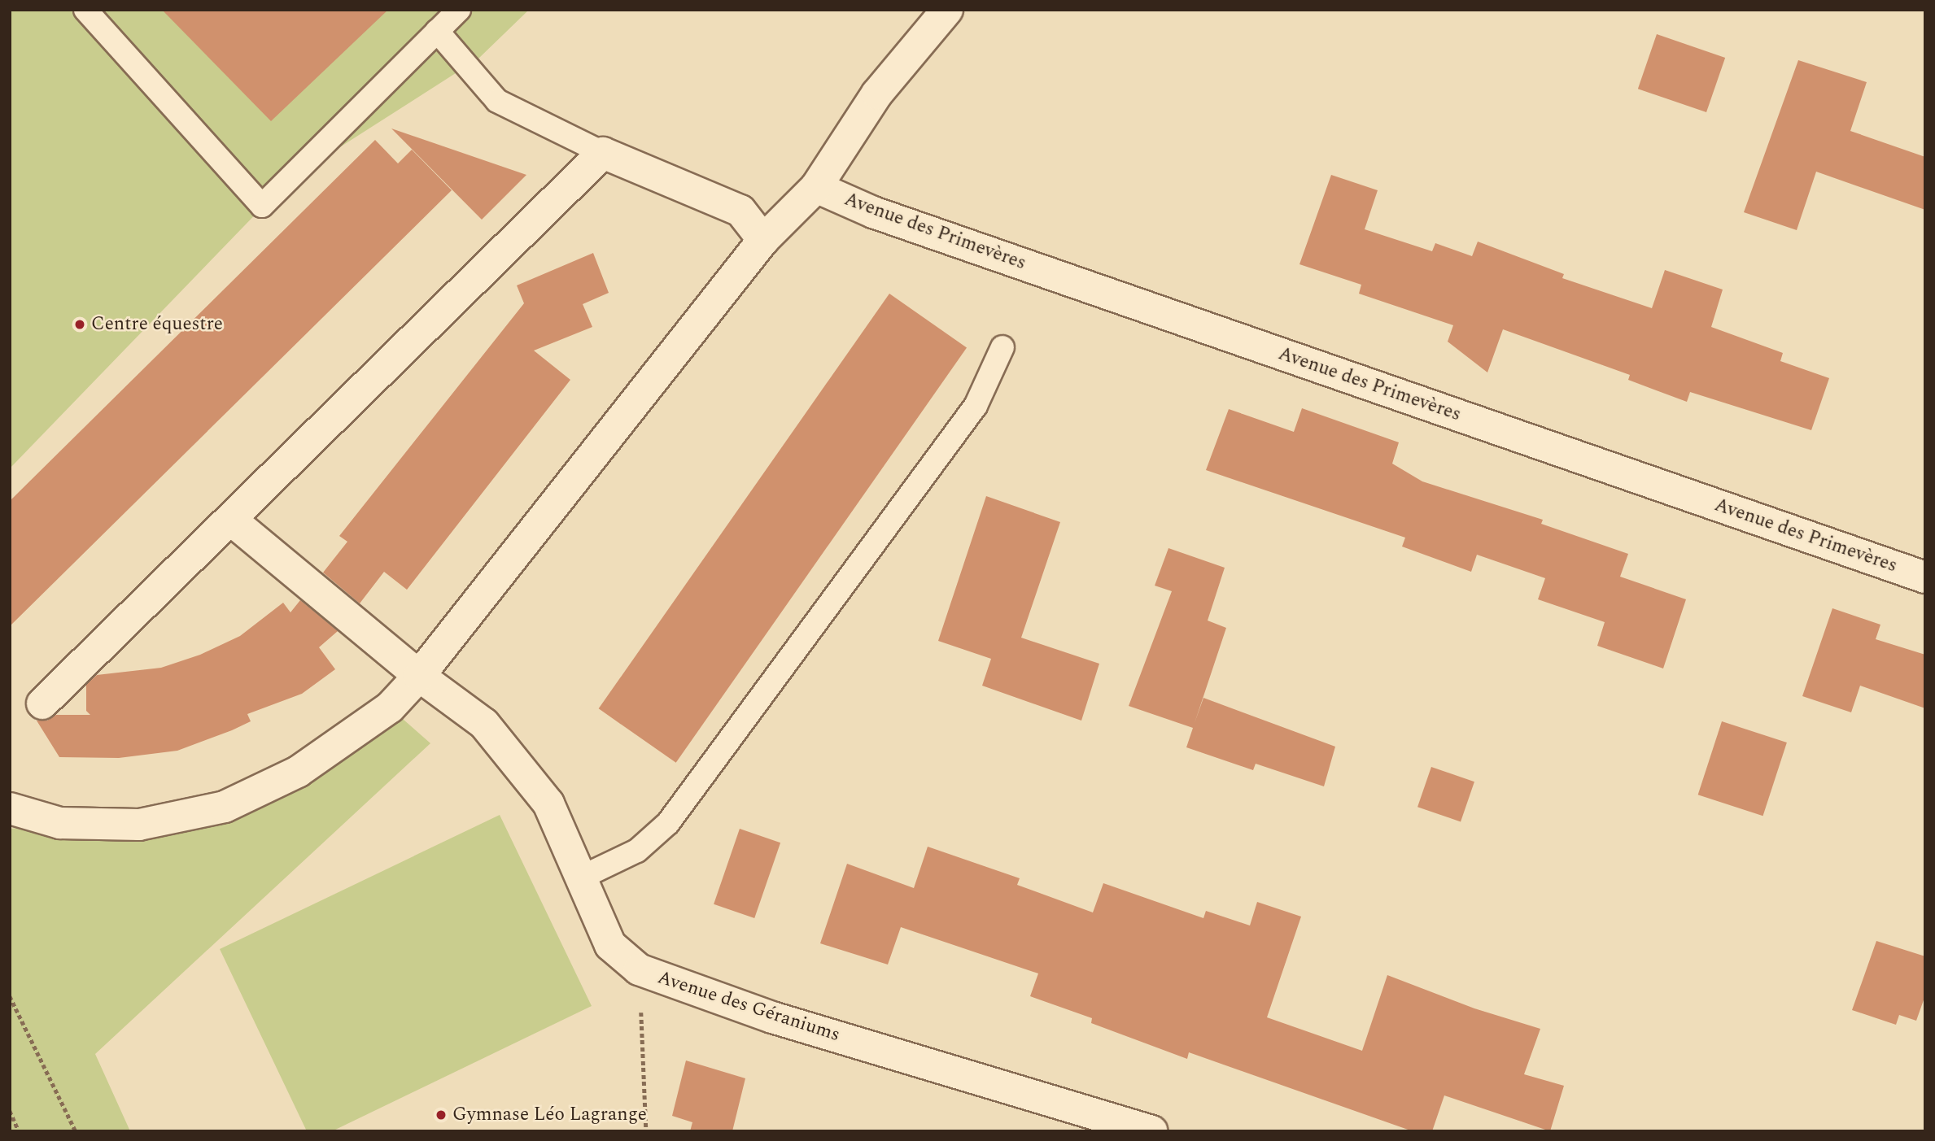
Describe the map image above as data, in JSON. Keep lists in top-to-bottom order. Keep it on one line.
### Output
{"streets":{"street":["Avenue des Primevères","Avenue des Géraniums"]},"places":["Centre équestre","Gymnase Léo Lagrange"]}
